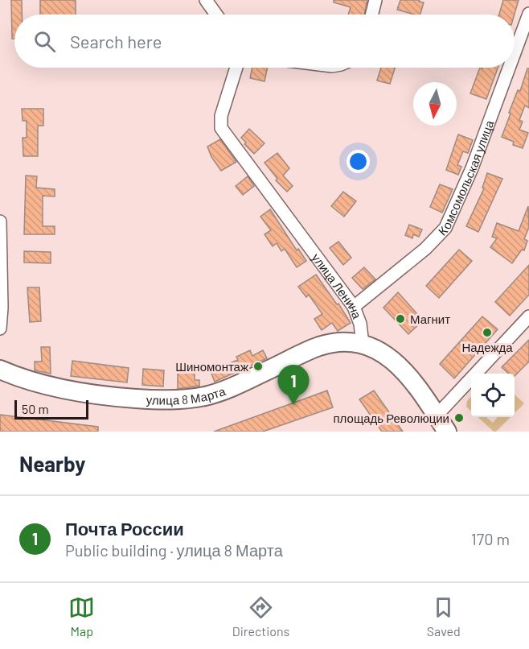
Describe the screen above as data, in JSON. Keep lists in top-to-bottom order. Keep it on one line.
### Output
{"streets":{"main road":["улица 8 Марта"],"street":["Комсомольская улица","улица Ленина"]},"crossings":[["Комсомольская улица","улица Ленина"],["улица Ленина","улица 8 Марта"]],"places":["Магнит","Надежда","Шиномонтаж","площадь Революции"],"scale_bar":"50 m","north":"bottom","page":{"search":"Search here","pins":"1","scale":"50 m","heading":"Nearby","list":[{"mark":"1","name":"Почта России","note":"Public building · улица 8 Марта","value":"170 m"}],"nav":["Map","Directions","Saved"]}}
